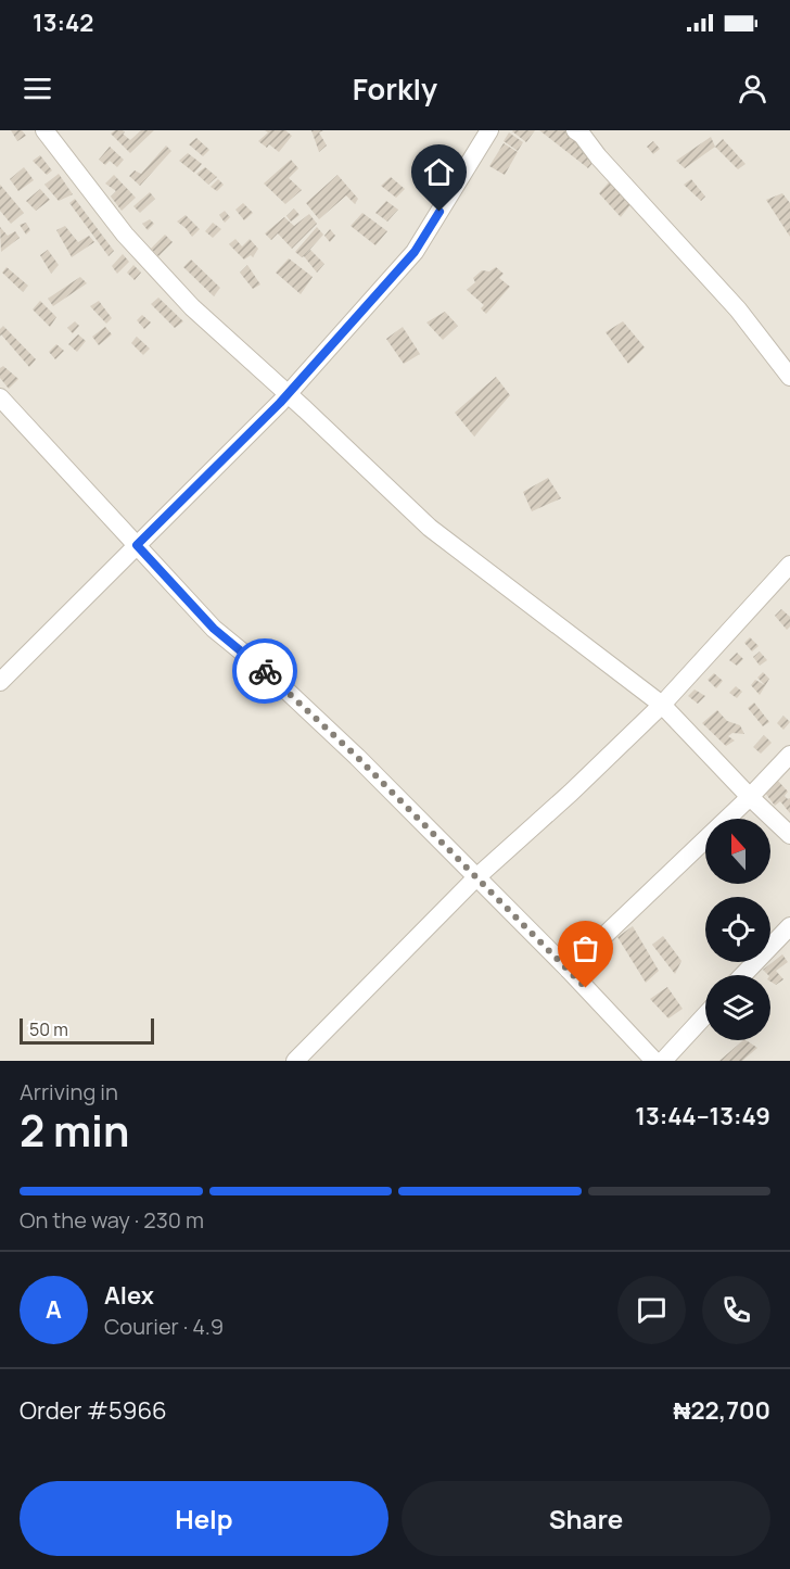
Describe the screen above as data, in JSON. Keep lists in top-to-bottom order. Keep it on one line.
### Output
{"scale_bar":"50 m","north":"top","page":{"status":"13:42","header":"Forkly","scale":"50 m","heading":["2 min","Arriving in","13:44–13:49"],"panel":["Alex","Courier · 4.9","Order #5966","₦22,700"],"bar":"On the way · 230 m","round":"A","buttons":["Help","Share"]}}
